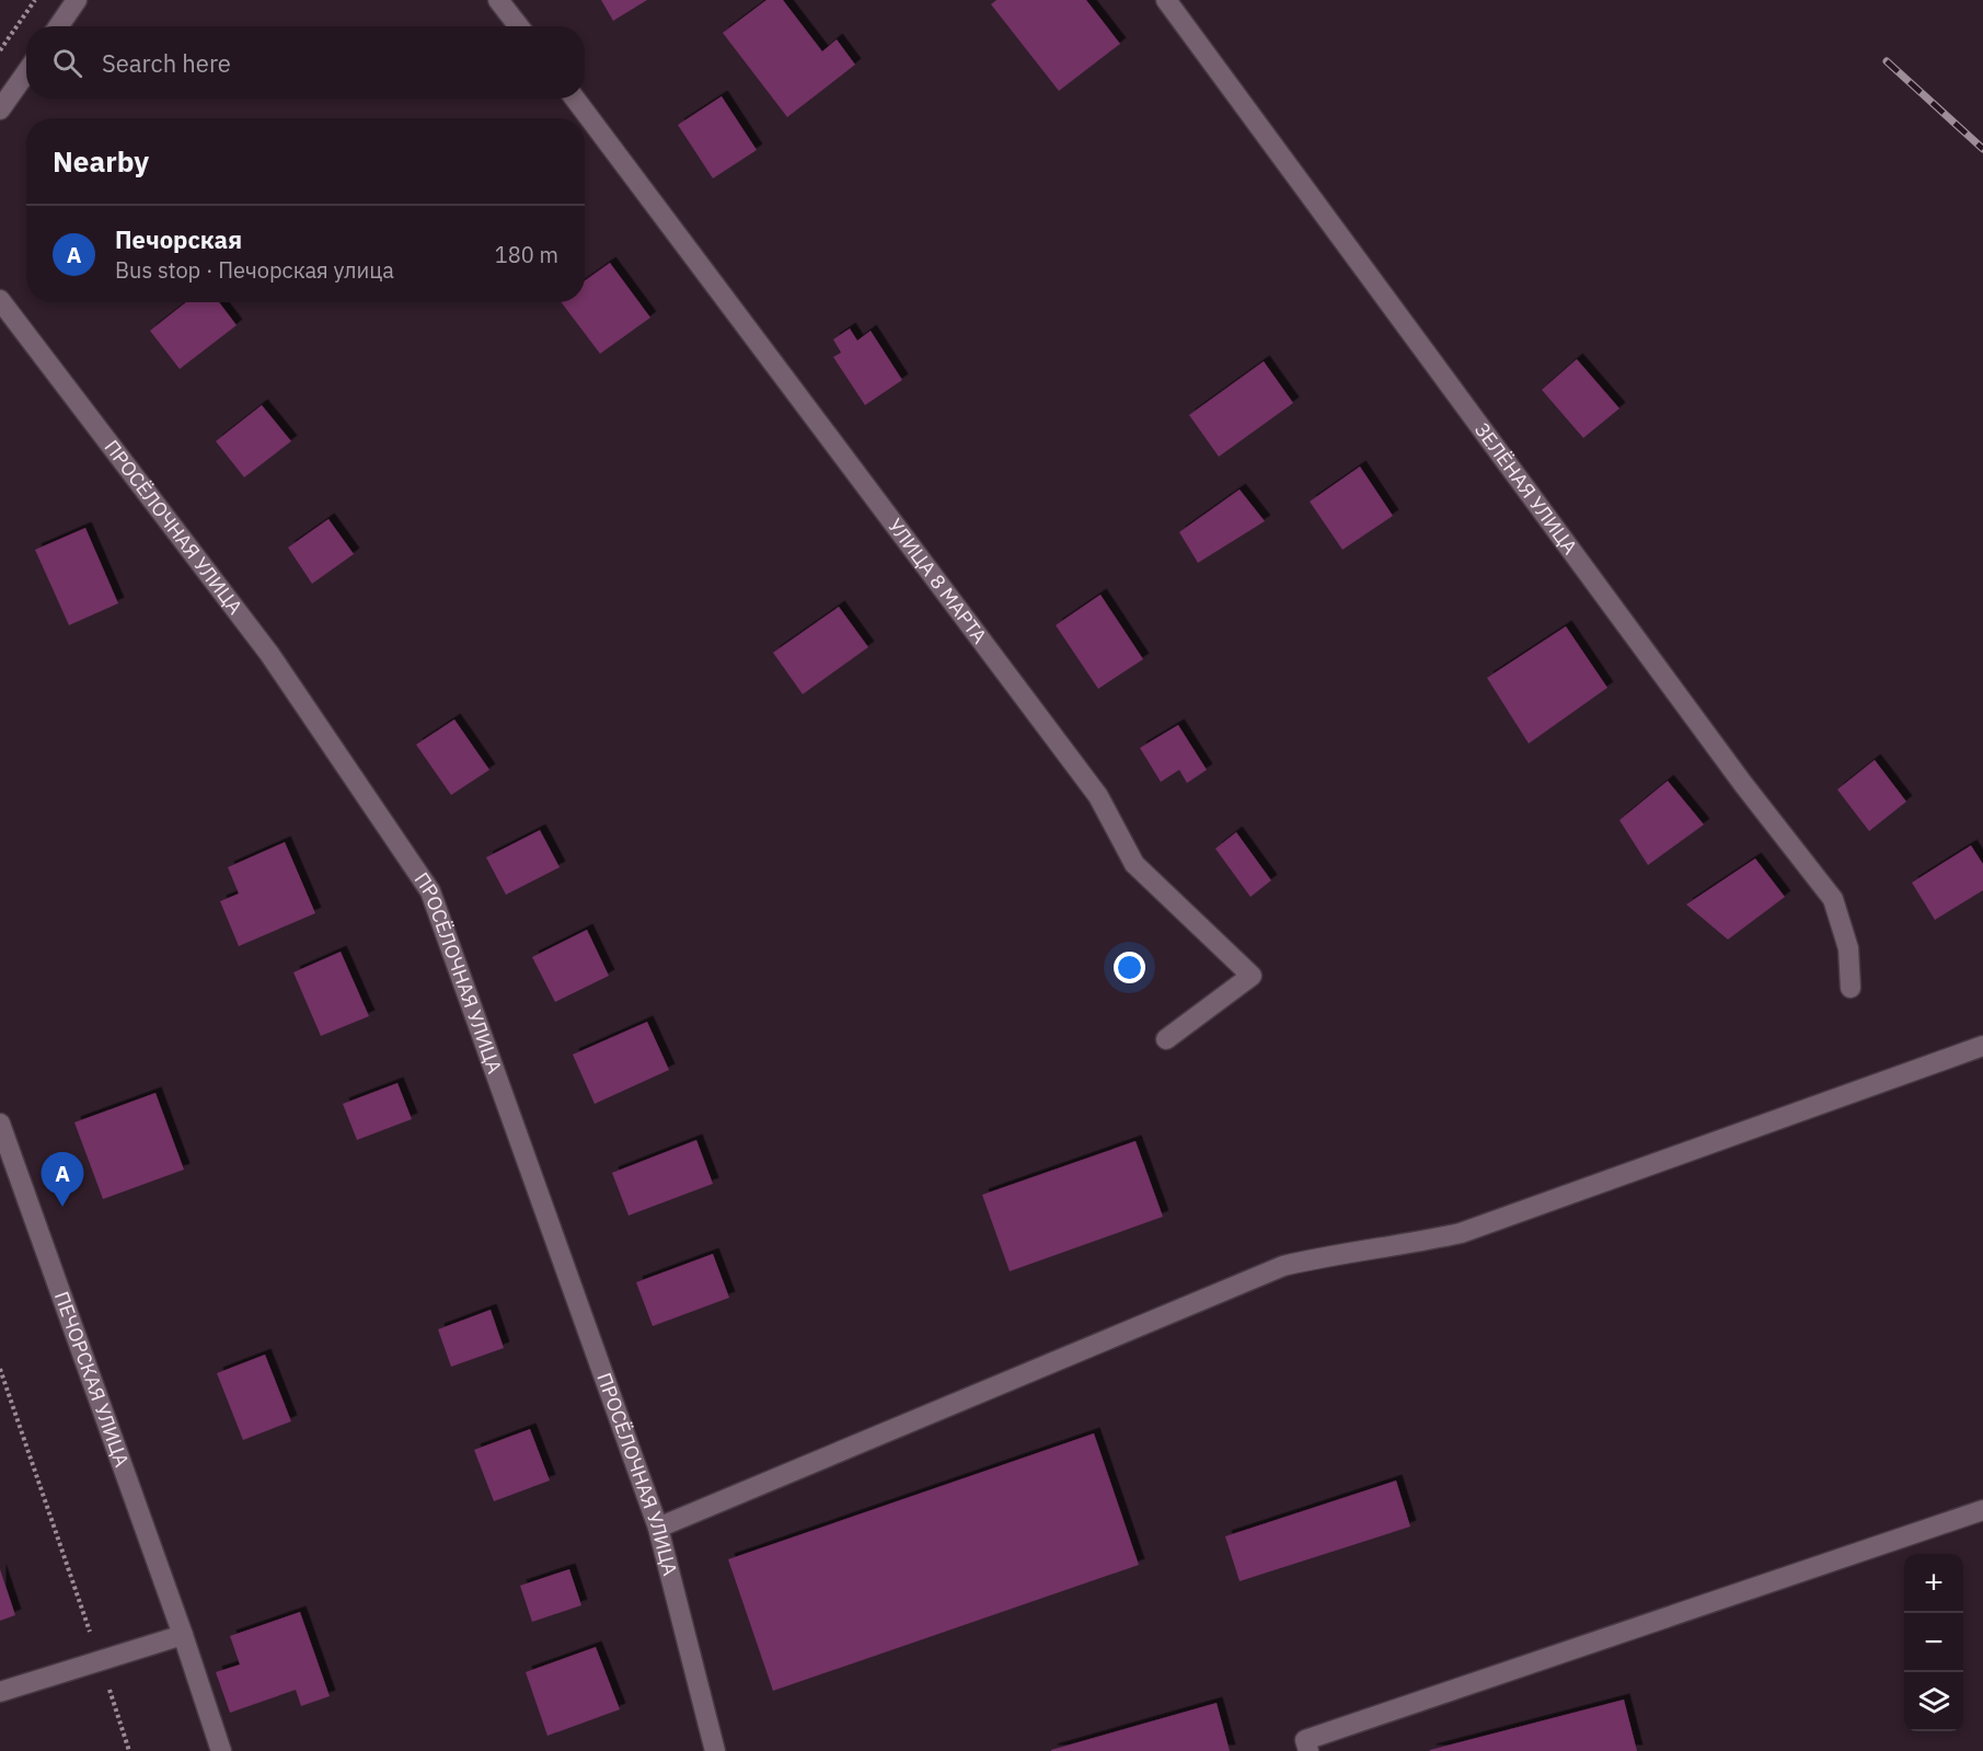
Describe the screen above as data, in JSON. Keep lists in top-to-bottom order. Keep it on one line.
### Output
{"streets":{"street":["ЗЕЛЁНАЯ УЛИЦА","ПРОСЁЛОЧНАЯ УЛИЦА","УЛИЦА 8 МАРТА","ПЕЧОРСКАЯ УЛИЦА"]},"page":{"search":"Search here","heading":"Nearby","list":[{"mark":"A","name":"Печорская","note":"Bus stop · Печорская улица","value":"180 m"}],"pins":"A","map_buttons":["+","−"]}}
